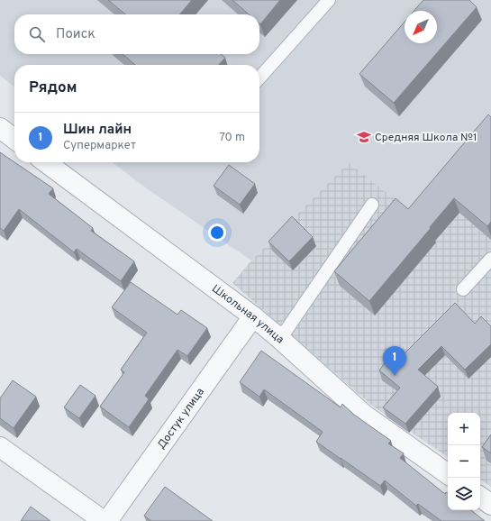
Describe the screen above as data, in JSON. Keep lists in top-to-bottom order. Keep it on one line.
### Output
{"streets":{"street":["Школьная улица","Достук улица"]},"crossings":[["Школьная улица","Достук улица"]],"places":{"school or university":["Средняя Школа №1"]},"north":"bottom left","page":{"search":"Поиск","heading":"Рядом","list":[{"mark":"1","name":"Шин лайн","note":"Супермаркет","value":"70 m"}],"pins":"1","map_buttons":["+","−"]}}
